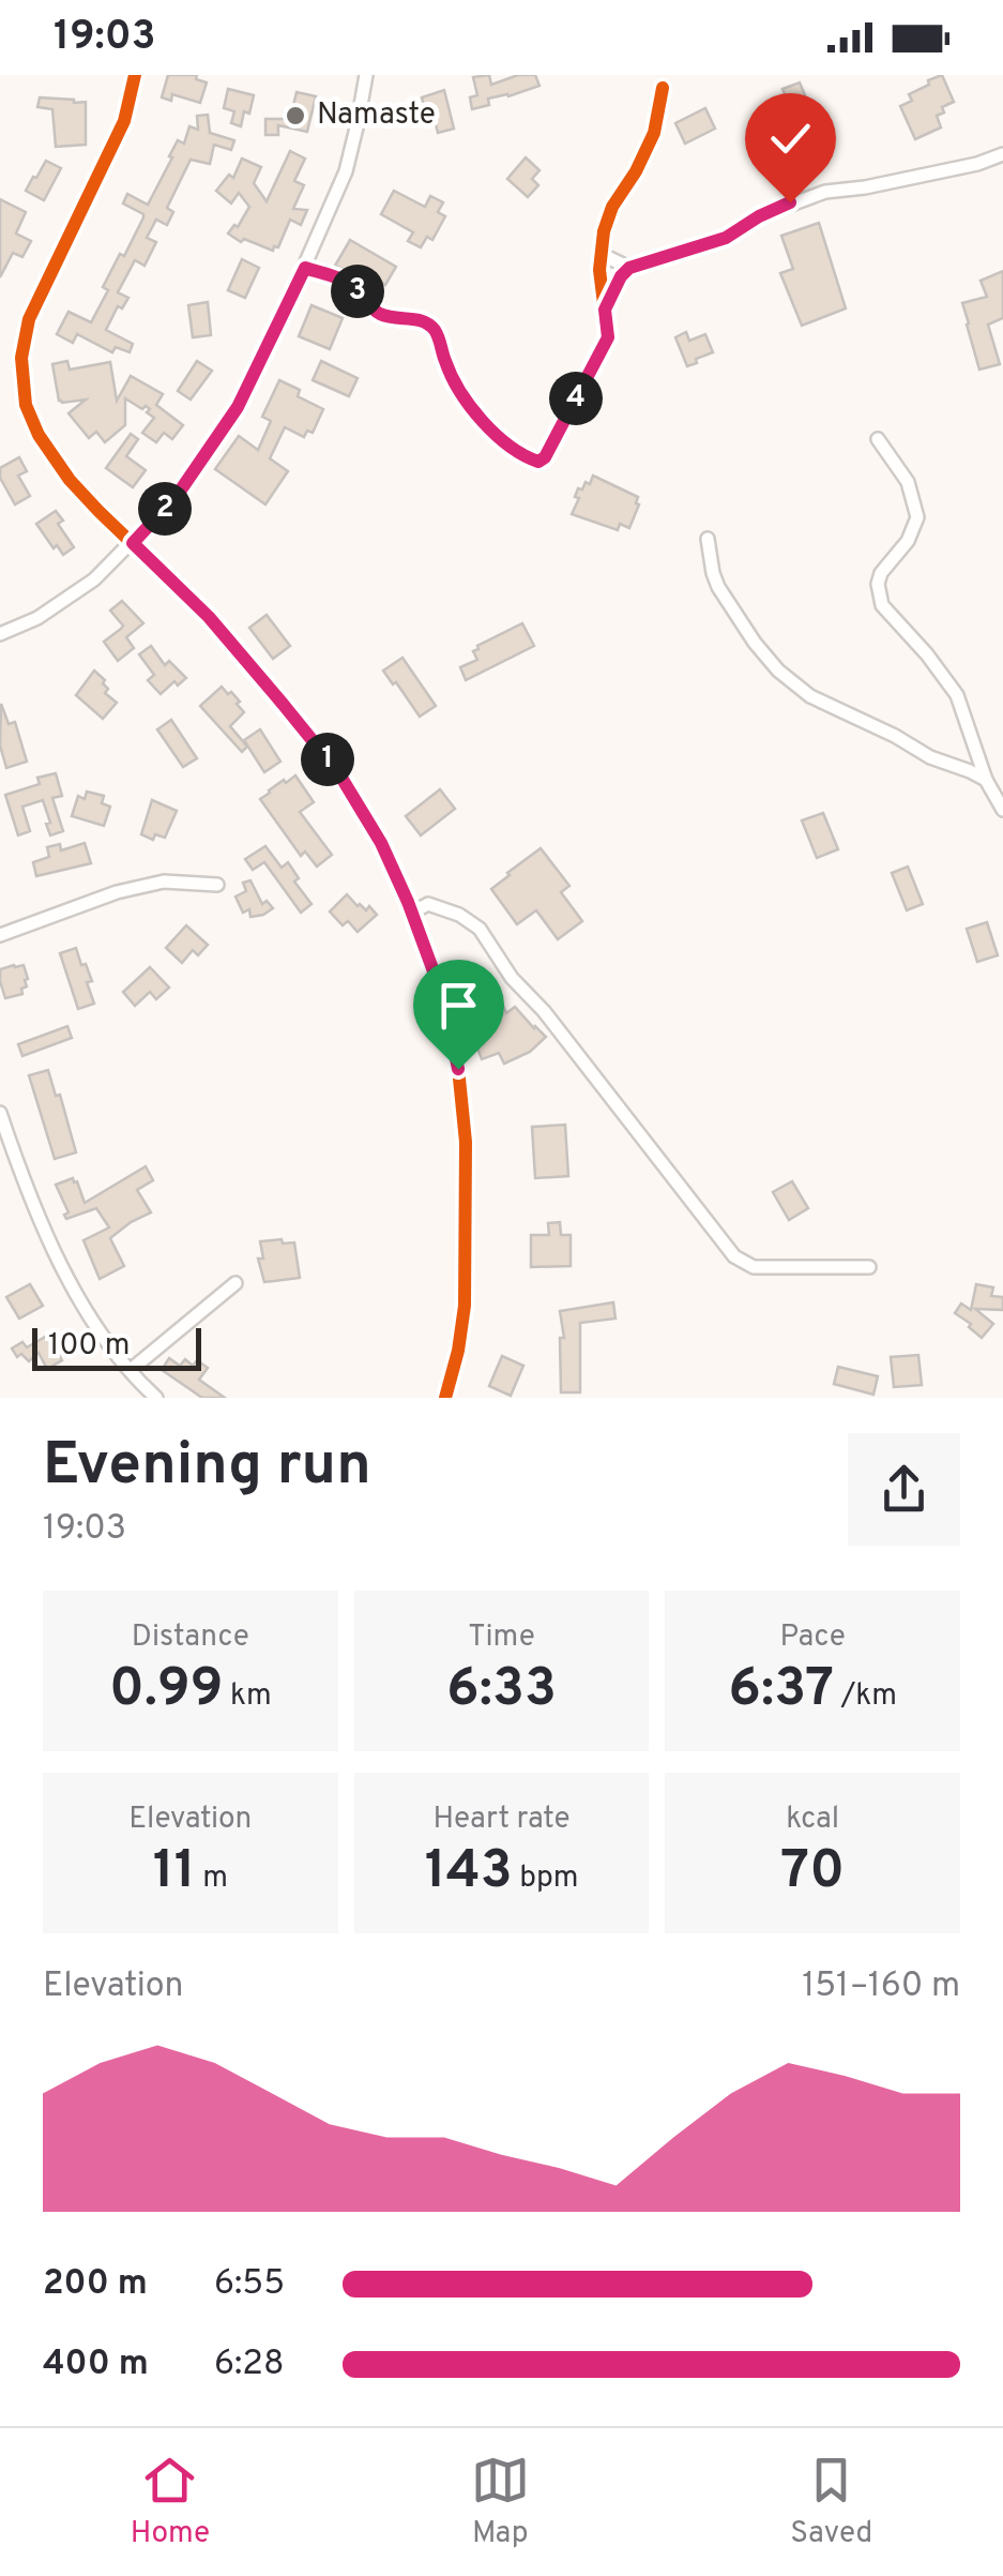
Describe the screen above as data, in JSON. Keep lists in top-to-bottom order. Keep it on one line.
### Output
{"places":["Namaste"],"scale_bar":"100 m","page":{"status":"19:03","pins":["3","4","2","1"],"scale":"100 m","heading":["Evening run","19:03"],"stats":[["Distance","0.99 km"],["Time","6:33"],["Pace","6:37 /km"],["Elevation","11 m"],["Heart rate","143 bpm"],["kcal","70"]],"chart":["Elevation","151–160 m"],"list":[{"name":"200 m","note":"6:55"},{"name":"400 m","note":"6:28"}],"tabs":["Home","Map","Saved"]}}
